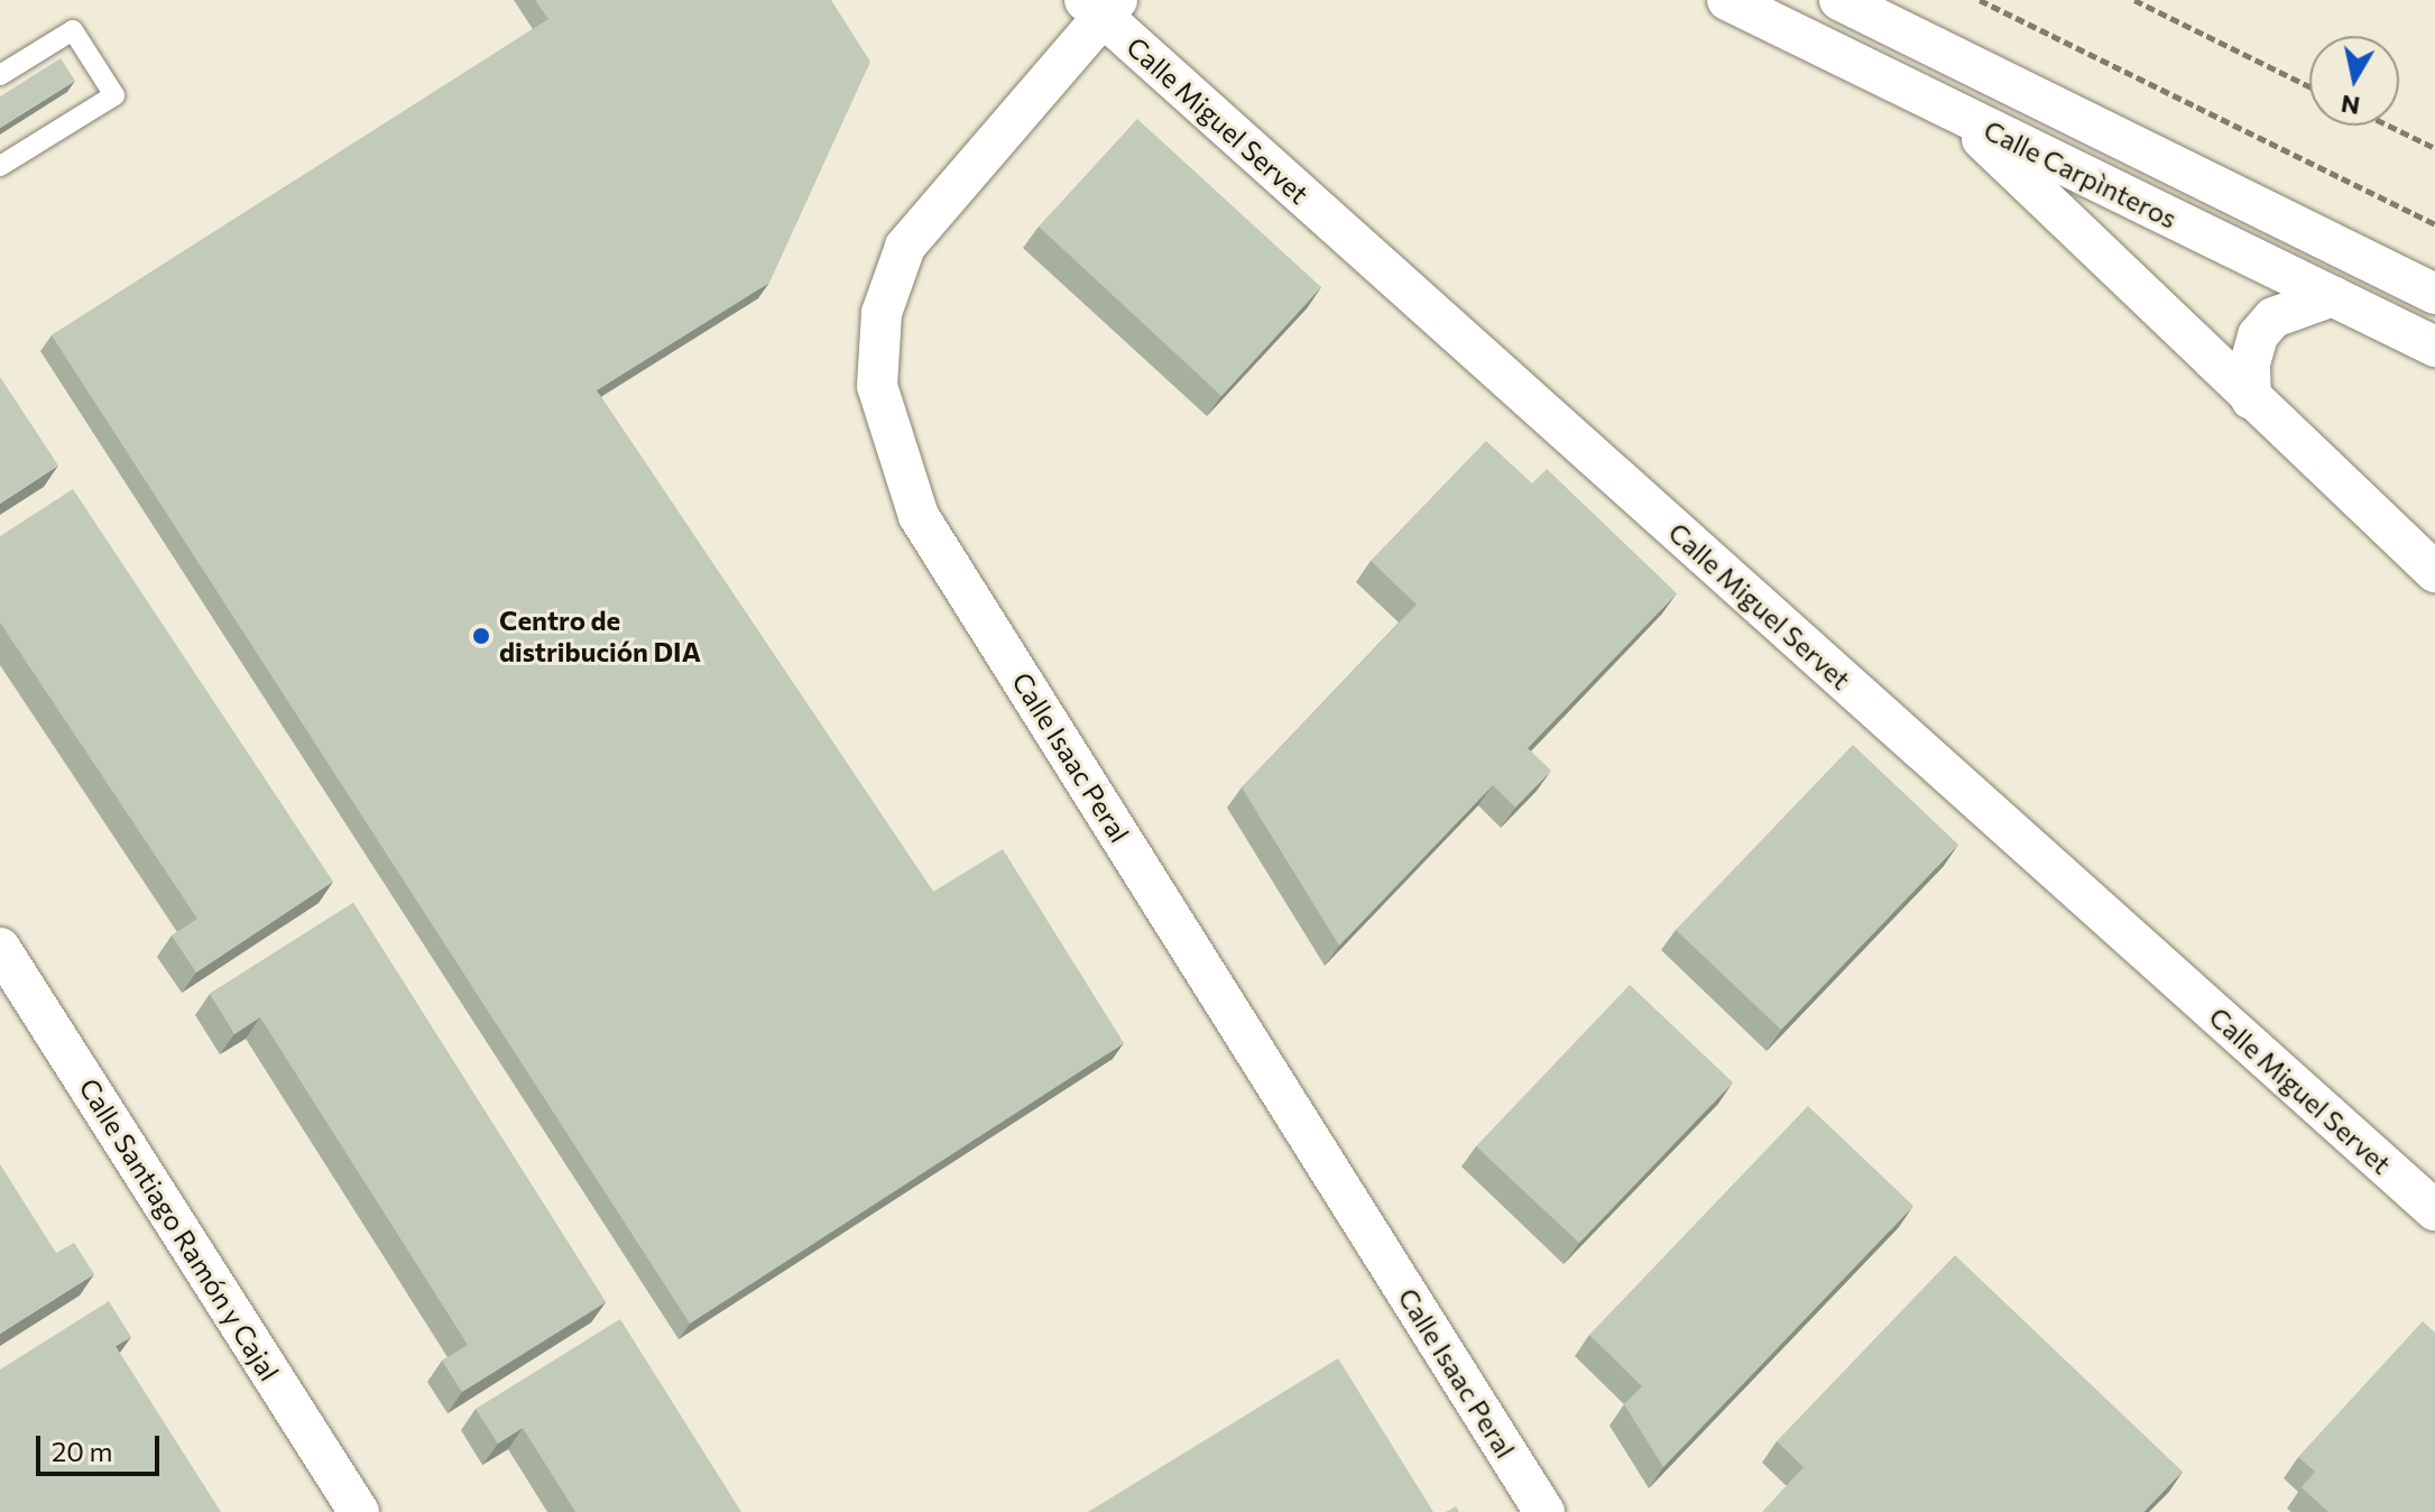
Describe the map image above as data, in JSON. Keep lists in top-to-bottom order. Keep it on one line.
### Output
{"streets":{"street":["Calle Miguel Servet","Calle Carpìnteros","Calle Isaac Peral","Calle Santiago Ramón y Cajal"]},"crossings":[["Calle Miguel Servet","Calle Isaac Peral"]],"places":["Centro de distribución DIA"],"scale_bar":"20 m","north":"bottom"}
